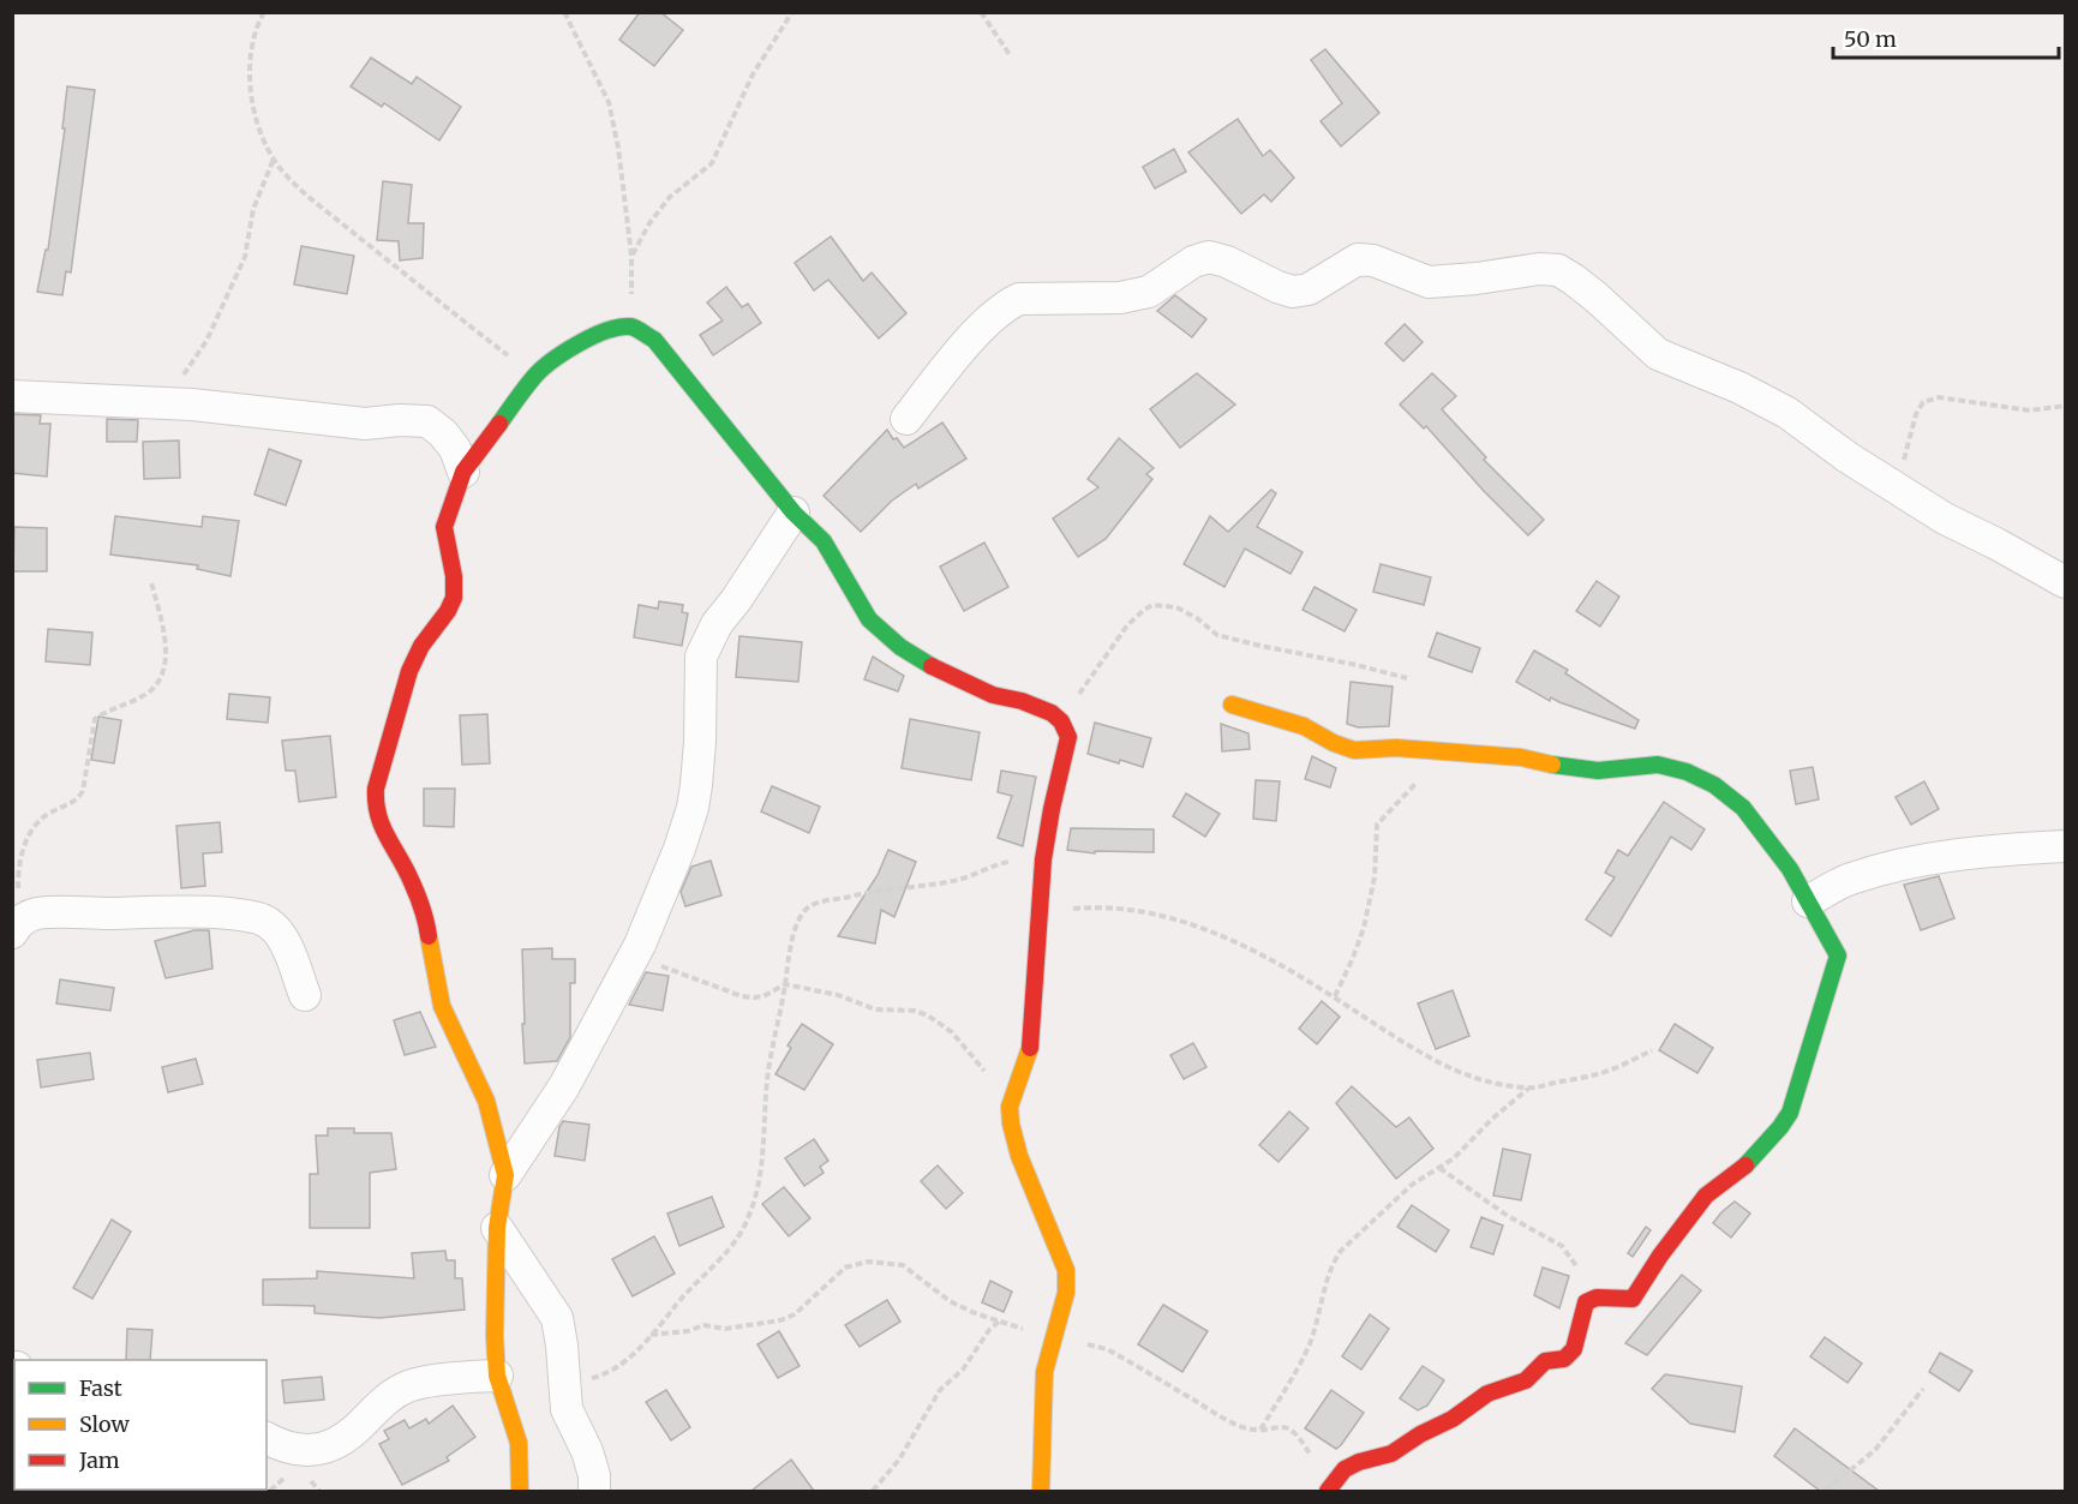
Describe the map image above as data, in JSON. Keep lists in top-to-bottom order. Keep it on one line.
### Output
{"legend":["Fast","Slow","Jam"],"scale_bar":"50 m"}
